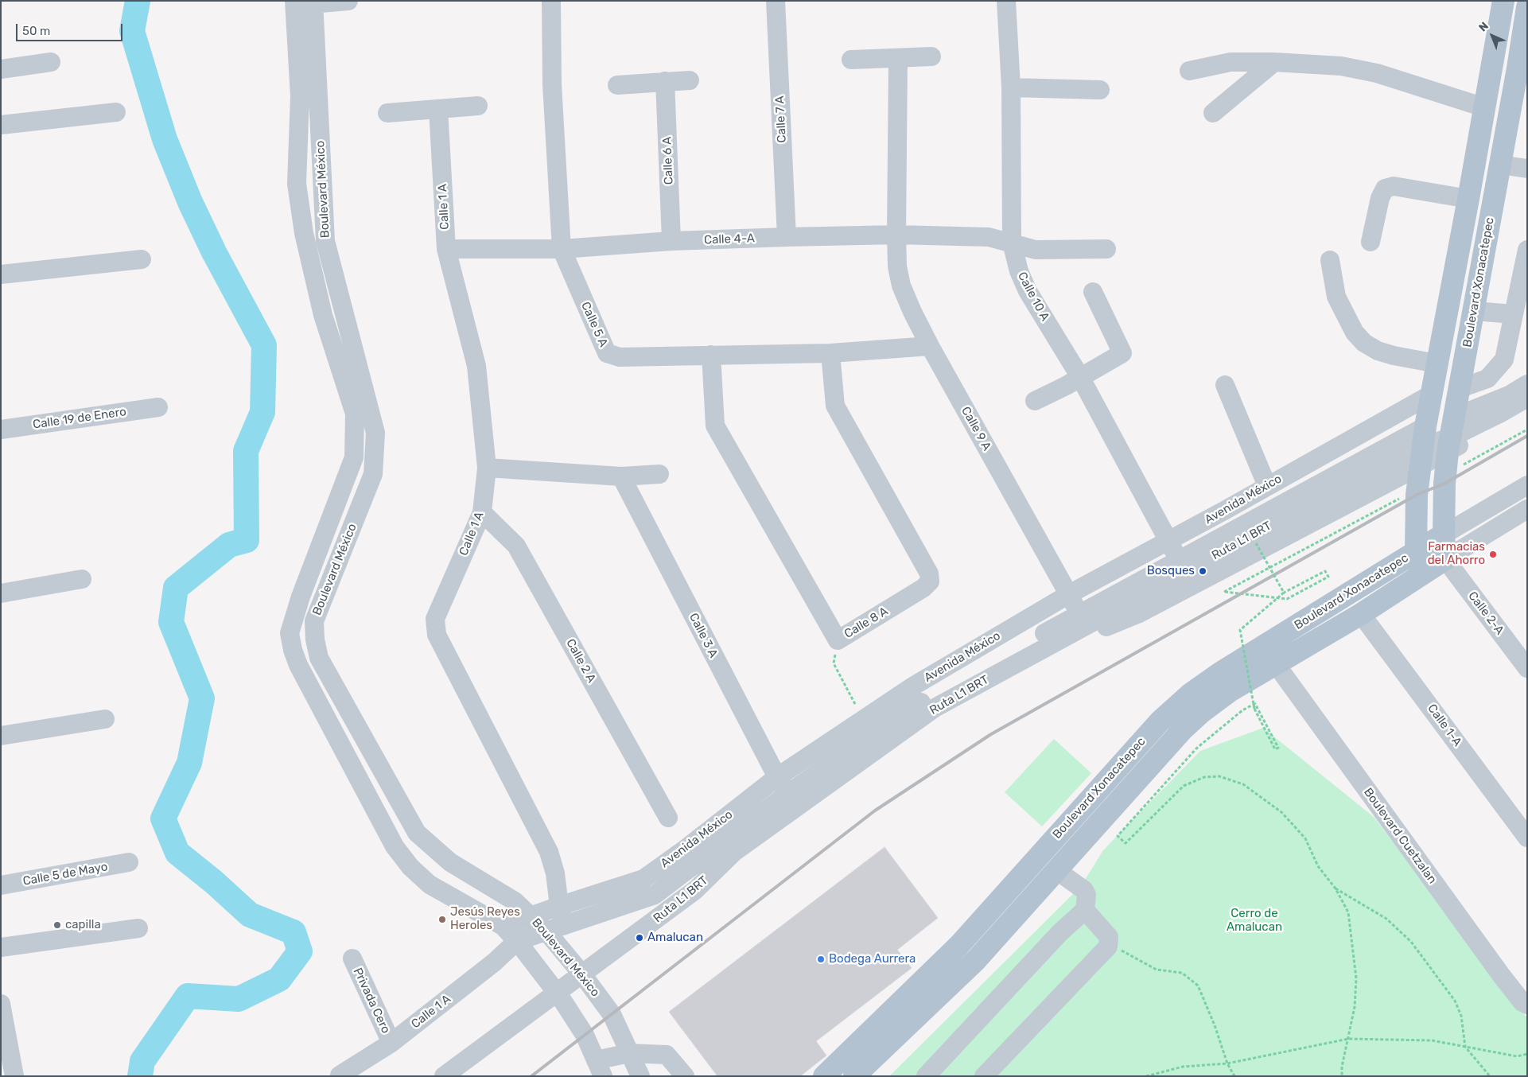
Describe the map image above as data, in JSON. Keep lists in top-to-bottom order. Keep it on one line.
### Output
{"streets":{"main road":["Boulevard Xonacatepec"],"street":["Calle 7 A","Calle 6 A","Boulevard México","Calle 1 A","Calle 4-A","Calle 10 A","Calle 5 A","Calle 19 de Enero","Calle 9 A","Avenida México","Ruta L1 BRT","Calle 2-A","Calle 8 A","Calle 3 A","Calle 2 A","Calle 1-A","Boulevard Cuetzalan","Calle 5 de Mayo","Privada Cero"]},"crossings":[["Calle 7 A","Calle 4-A"],["Calle 6 A","Calle 4-A"],["Boulevard México","Calle 1 A"],["Boulevard México","Avenida México"],["Boulevard México","Ruta L1 BRT"],["Calle 1 A","Calle 4-A"],["Calle 1 A","Avenida México"],["Calle 1 A","Calle 2 A"],["Calle 1 A","Privada Cero"],["Calle 4-A","Calle 10 A"],["Calle 4-A","Calle 5 A"],["Calle 4-A","Calle 9 A"],["Boulevard Xonacatepec","Avenida México"],["Boulevard Xonacatepec","Ruta L1 BRT"],["Boulevard Xonacatepec","Calle 2-A"],["Boulevard Xonacatepec","Calle 1-A"],["Boulevard Xonacatepec","Boulevard Cuetzalan"],["Calle 10 A","Avenida México"],["Calle 5 A","Calle 9 A"],["Calle 5 A","Calle 8 A"],["Calle 9 A","Avenida México"],["Avenida México","Ruta L1 BRT"],["Avenida México","Calle 3 A"]],"parks":["Cerro de Amalucan"],"places":["Farmacias del Ahorro","Bosques","Jesús Reyes Heroles","capilla","Amalucan","Bodega Aurrera"],"scale_bar":"50 m","north":"top left"}
